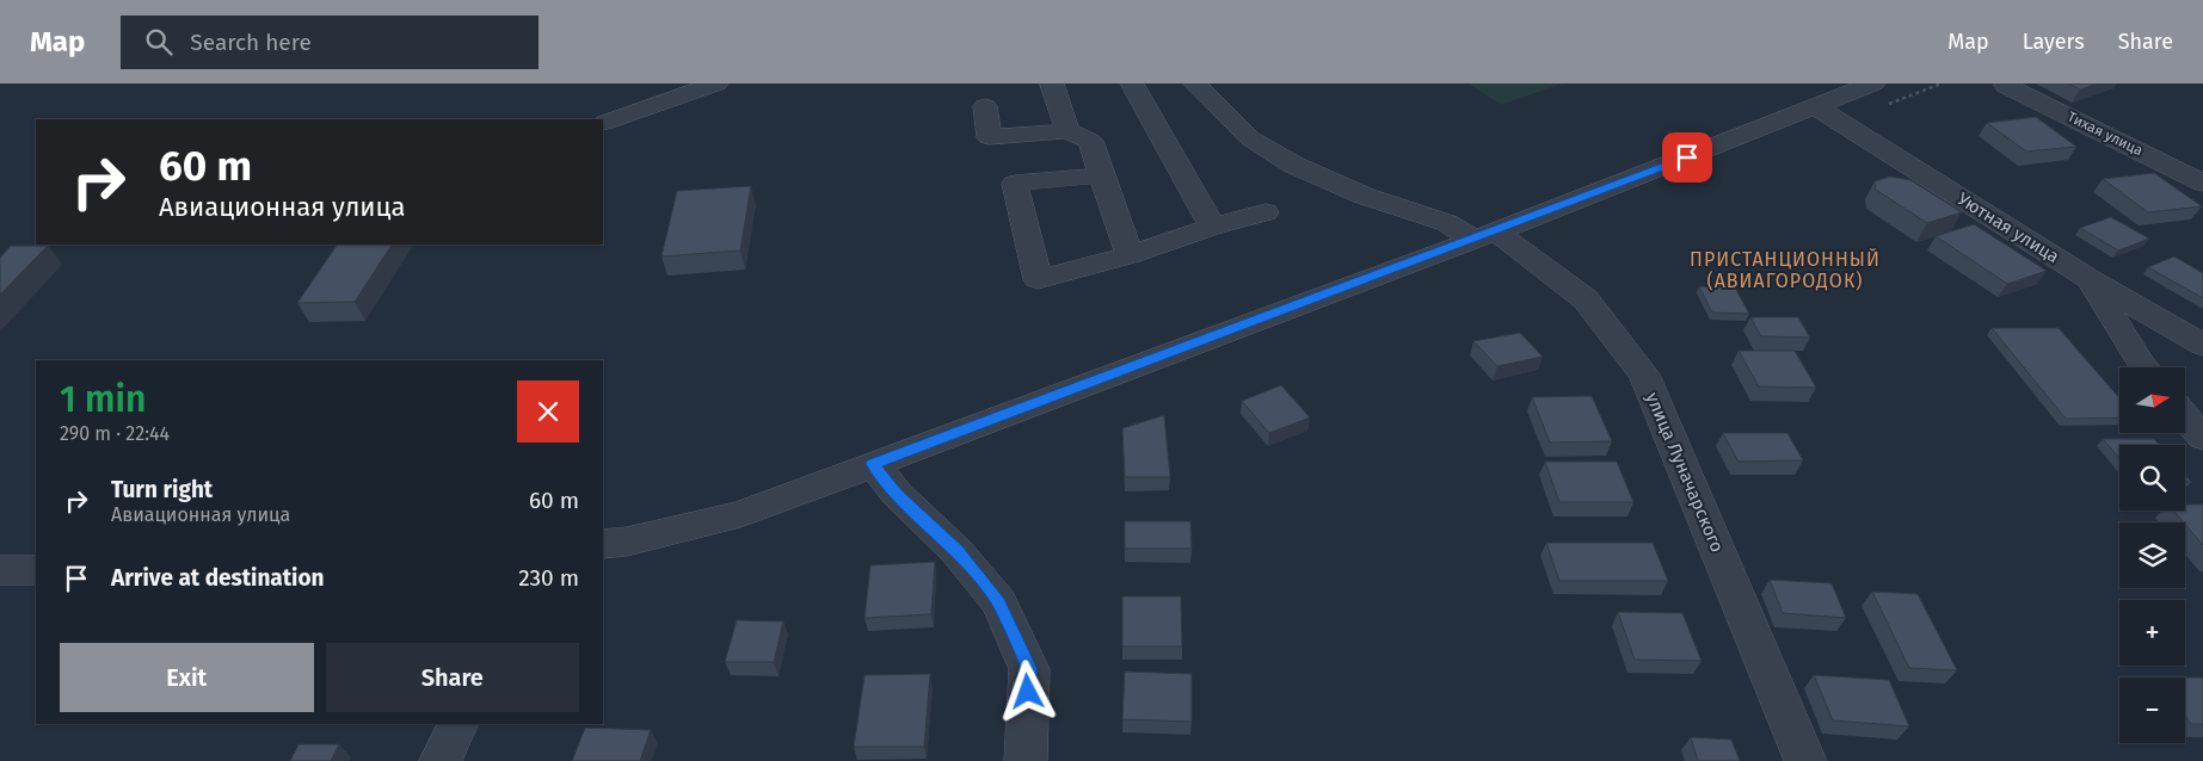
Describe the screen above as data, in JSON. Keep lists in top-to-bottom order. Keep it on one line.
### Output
{"streets":{"street":["Тихая улица","Уютная улица","улица Луначарского"]},"districts":["ПРИСТАНЦИОННЫЙ (АВИАГОРОДОК)"],"north":"right","page":{"header":"Map","search":"Search here","nav":["Map","Layers","Share"],"turn":["60 m","Авиационная улица"],"heading":["1 min","290 m · 22:44"],"map_buttons":["+","−"],"list":[{"name":"Turn right","note":"Авиационная улица","value":"60 m"},{"name":"Arrive at destination","value":"230 m"}],"buttons":["Exit","Share"]}}
